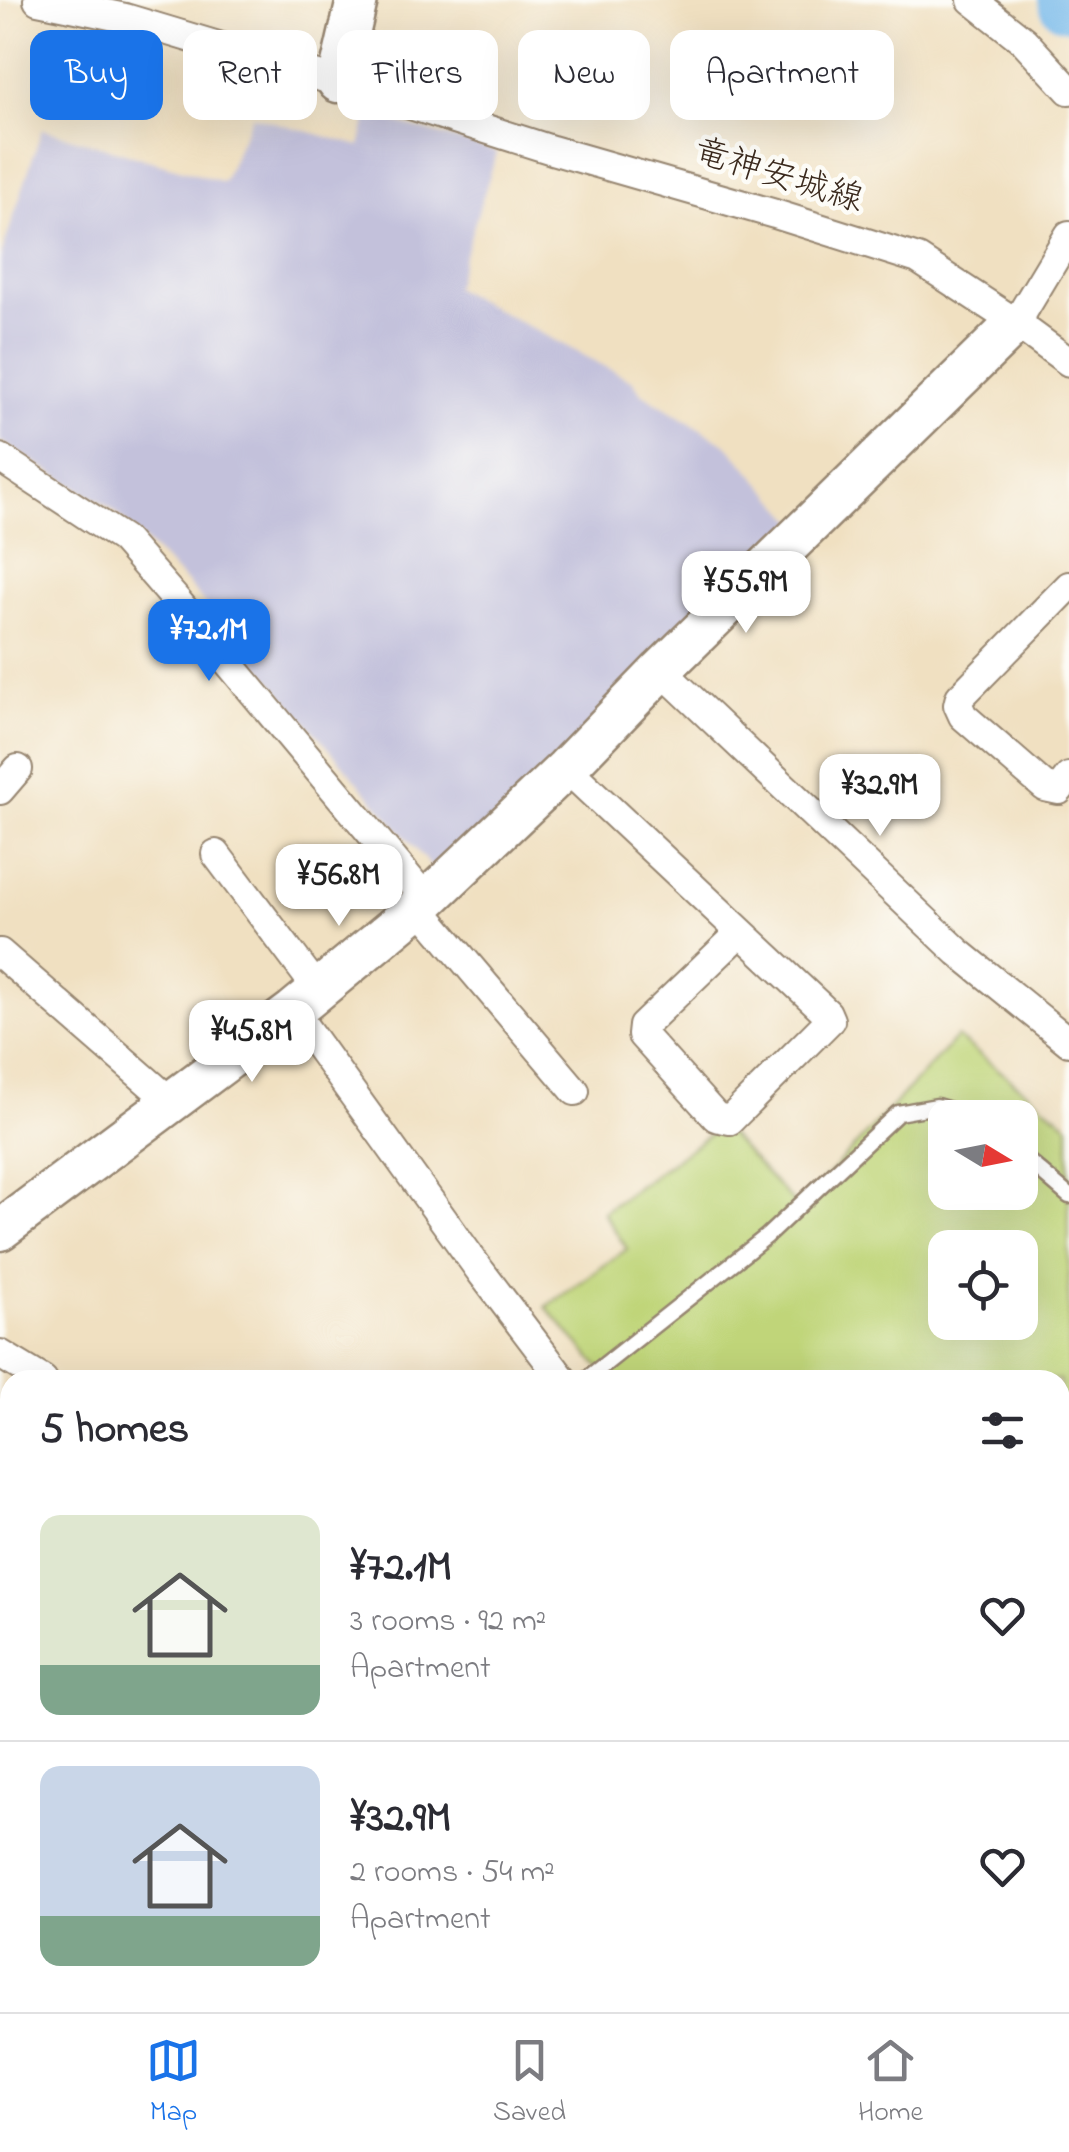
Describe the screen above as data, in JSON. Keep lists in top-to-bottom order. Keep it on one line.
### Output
{"streets":{"street":["竜神安城線"]},"north":"right","page":{"chip":["Buy","Rent","Filters","New","Apartment"],"price":["¥55.9M","¥72.1M","¥32.9M","¥56.8M","¥45.8M"],"heading":"5 homes","list":[{"name":"¥72.1M","note":"3 rooms · 92 m² · Apartment"},{"name":"¥32.9M","note":"2 rooms · 54 m² · Apartment"}],"tabs":["Map","Saved","Home"]}}
